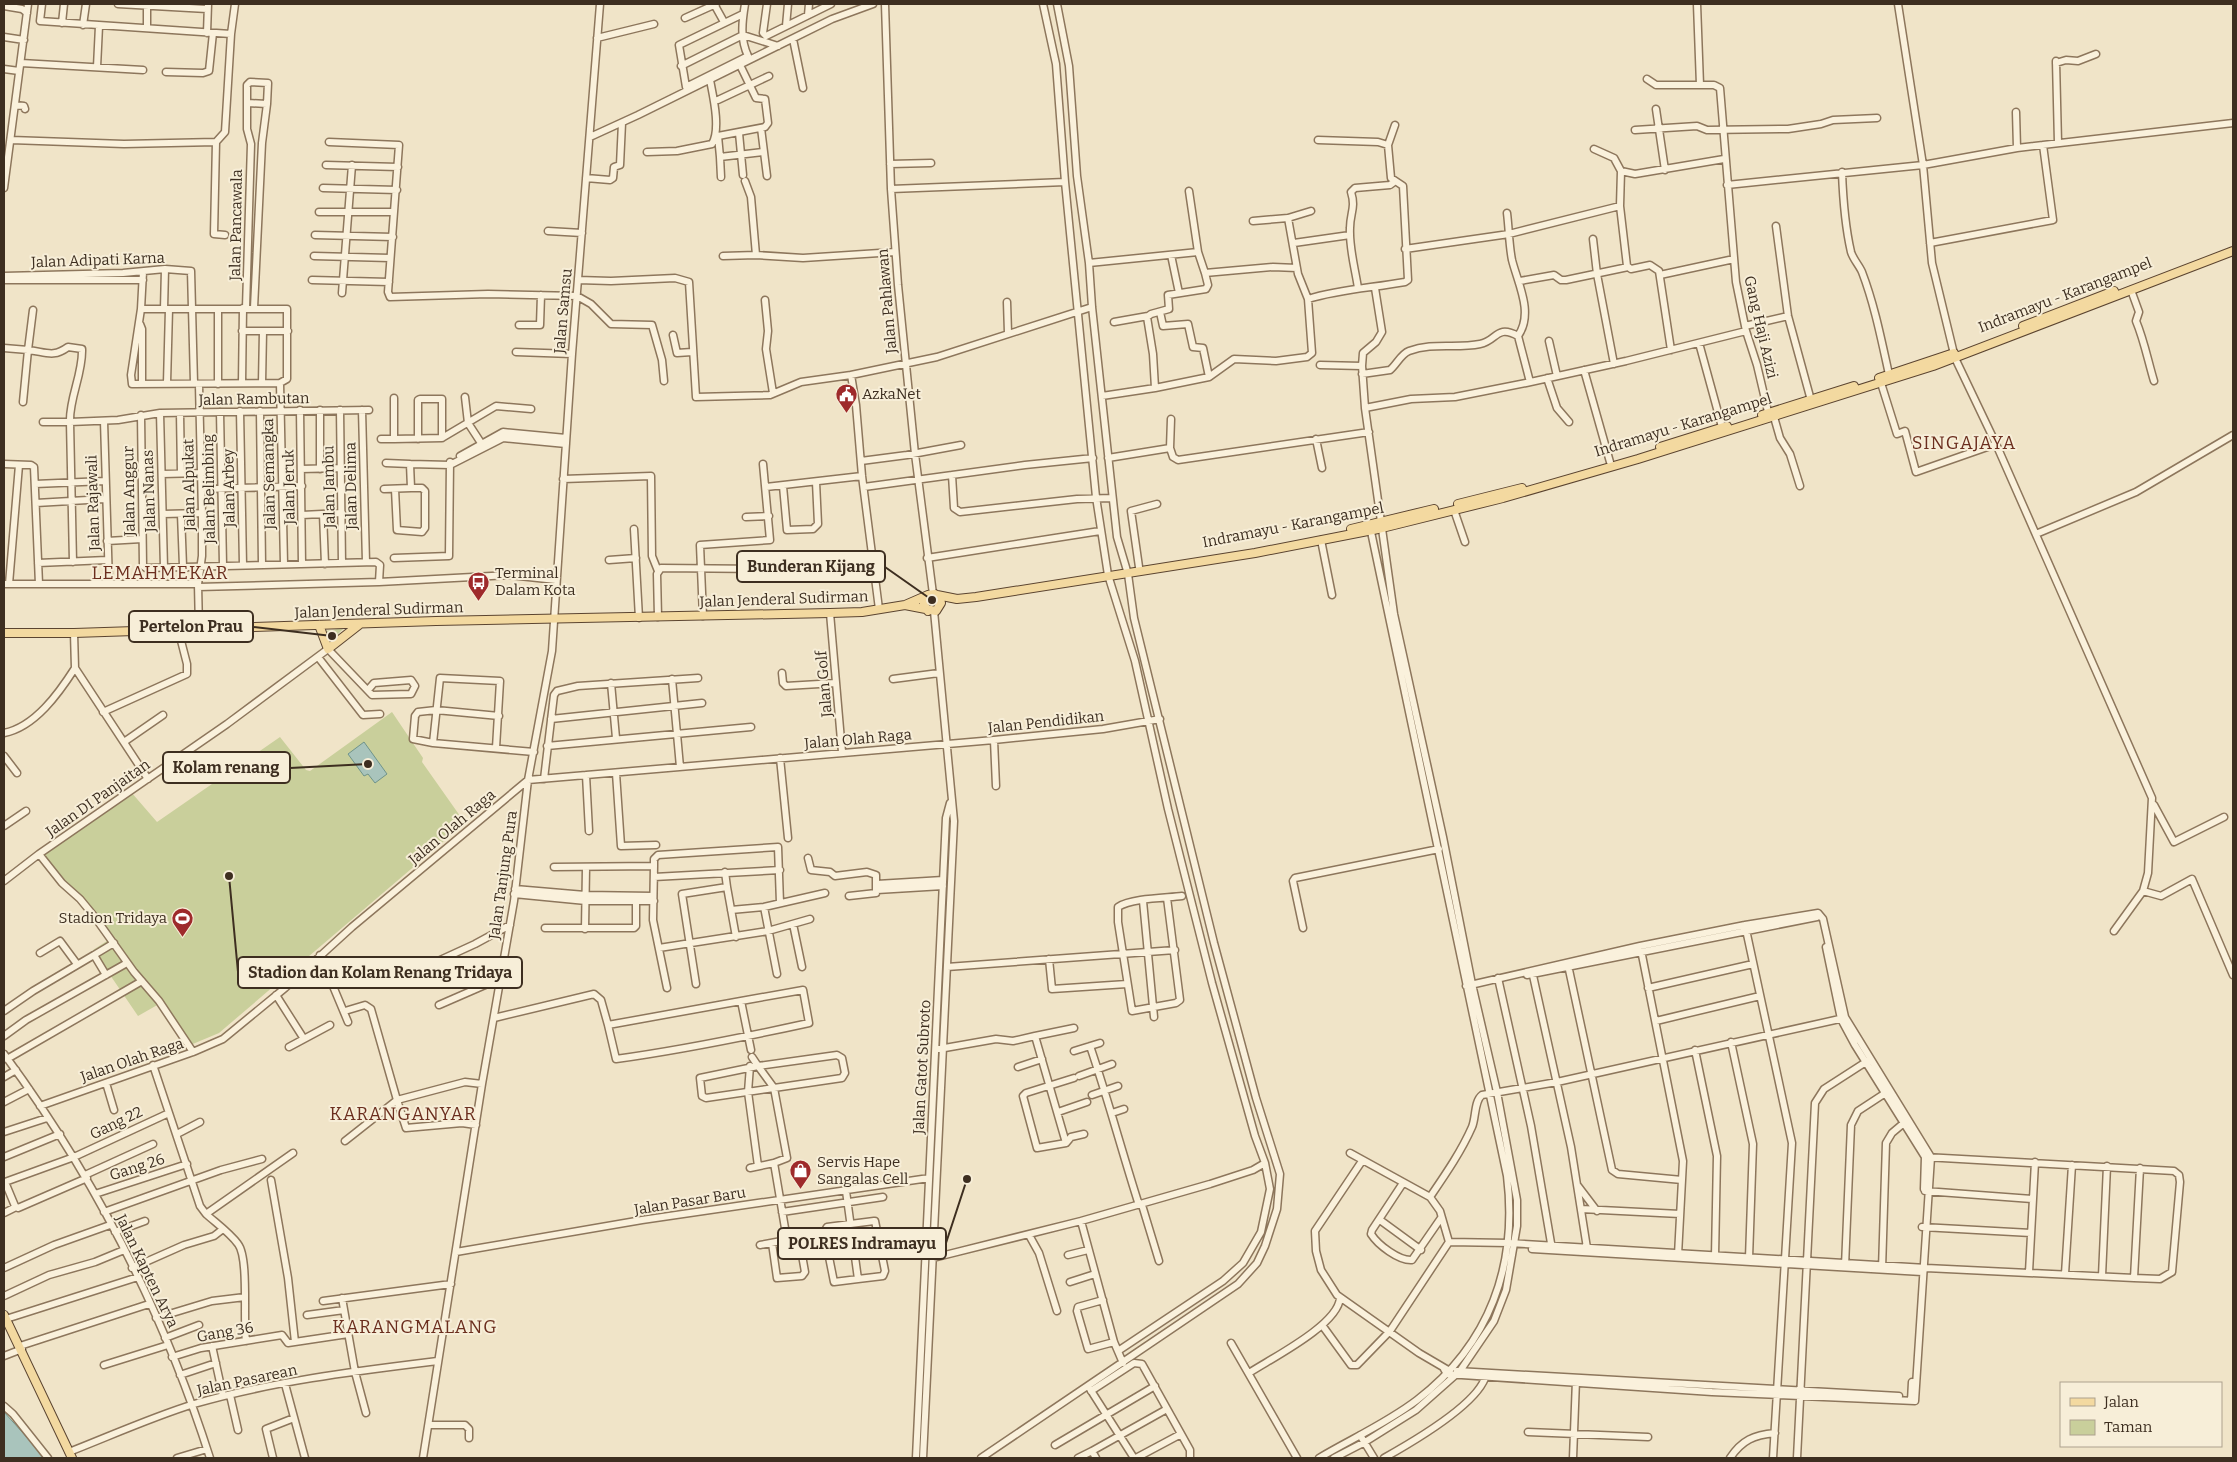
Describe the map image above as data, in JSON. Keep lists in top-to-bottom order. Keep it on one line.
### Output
{"streets":{"main road":["Indramayu - Karangampel","Jalan Jenderal Sudirman"],"street":["Jalan Pancawala","Jalan Adipati Karna","Jalan Pahlawan","Jalan Samsu","Gang Haji Azizi","Jalan Rambutan","Jalan Semangka","Jalan Alpukat","Jalan Delima","Jalan Jeruk","Jalan Jambu","Jalan Arbey","Jalan Belimbing","Jalan Anggur","Jalan Nanas","Jalan Rajawali","Jalan Golf","Jalan Pendidikan","Jalan Olah Raga","Jalan DI Panjaitan","Jalan Tanjung Pura","Jalan Gatot Subroto","Gang 22","Gang 26","Jalan Pasar Baru","Jalan Kapten Arya","Gang 36","Jalan Pasarean"]},"crossings":[["Jalan Adipati Karna","Jalan Alpukat"],["Indramayu - Karangampel","Gang Haji Azizi"],["Jalan Samsu","Jalan Jenderal Sudirman"],["Jalan Samsu","Jalan Tanjung Pura"],["Jalan Rambutan","Jalan Semangka"],["Jalan Rambutan","Jalan Alpukat"],["Jalan Rambutan","Jalan Delima"],["Jalan Rambutan","Jalan Jeruk"],["Jalan Rambutan","Jalan Jambu"],["Jalan Rambutan","Jalan Arbey"],["Jalan Rambutan","Jalan Belimbing"],["Jalan Rambutan","Jalan Anggur"],["Jalan Rambutan","Jalan Nanas"],["Jalan Rambutan","Jalan Rajawali"],["Jalan Alpukat","Jalan Jenderal Sudirman"],["Jalan Anggur","Jalan Nanas"],["Jalan Jenderal Sudirman","Jalan Golf"],["Jalan Jenderal Sudirman","Jalan Tanjung Pura"],["Jalan Golf","Jalan Olah Raga"],["Jalan Pendidikan","Jalan Olah Raga"],["Jalan Pendidikan","Jalan Gatot Subroto"],["Jalan Olah Raga","Jalan Tanjung Pura"],["Jalan Olah Raga","Jalan Gatot Subroto"],["Jalan Olah Raga","Jalan Kapten Arya"],["Jalan Tanjung Pura","Jalan Pasar Baru"],["Jalan Tanjung Pura","Jalan Pasarean"],["Jalan Gatot Subroto","Jalan Pasar Baru"],["Gang 22","Jalan Kapten Arya"],["Gang 26","Jalan Kapten Arya"],["Jalan Kapten Arya","Gang 36"],["Jalan Kapten Arya","Jalan Pasarean"]],"districts":["SINGAJAYA","LEMAHMEKAR","KARANGANYAR","KARANGMALANG"],"places":{"public building":["AzkaNet"],"other":["Bunderan Kijang","Pertelon Prau","Kolam renang","Stadion dan Kolam Renang Tridaya","POLRES Indramayu"],"bus stop":["Terminal Dalam Kota"],"sports":["Stadion Tridaya"],"shop":["Servis Hape Sangalas Cell"]},"legend":["Jalan","Taman"]}
